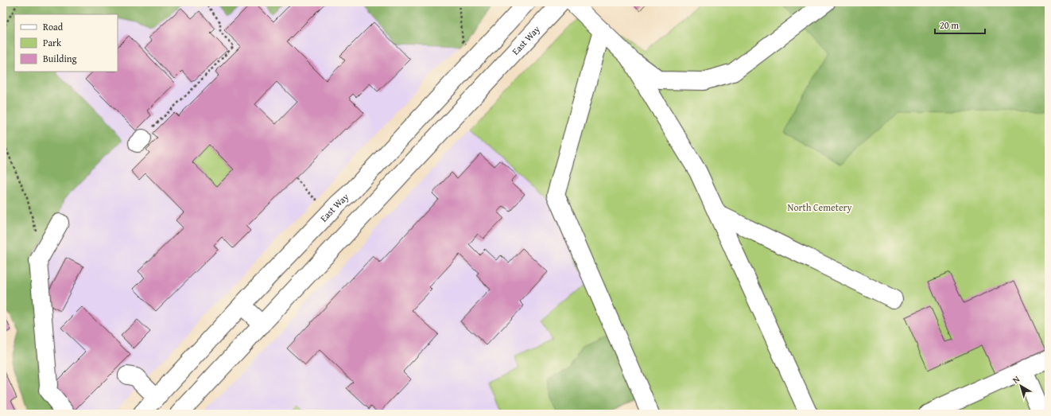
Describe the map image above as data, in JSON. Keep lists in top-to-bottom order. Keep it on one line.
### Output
{"streets":{"street":["East Way"]},"parks":["North Cemetery"],"legend":["Road","Park","Building"],"scale_bar":"20 m","north":"top left"}
